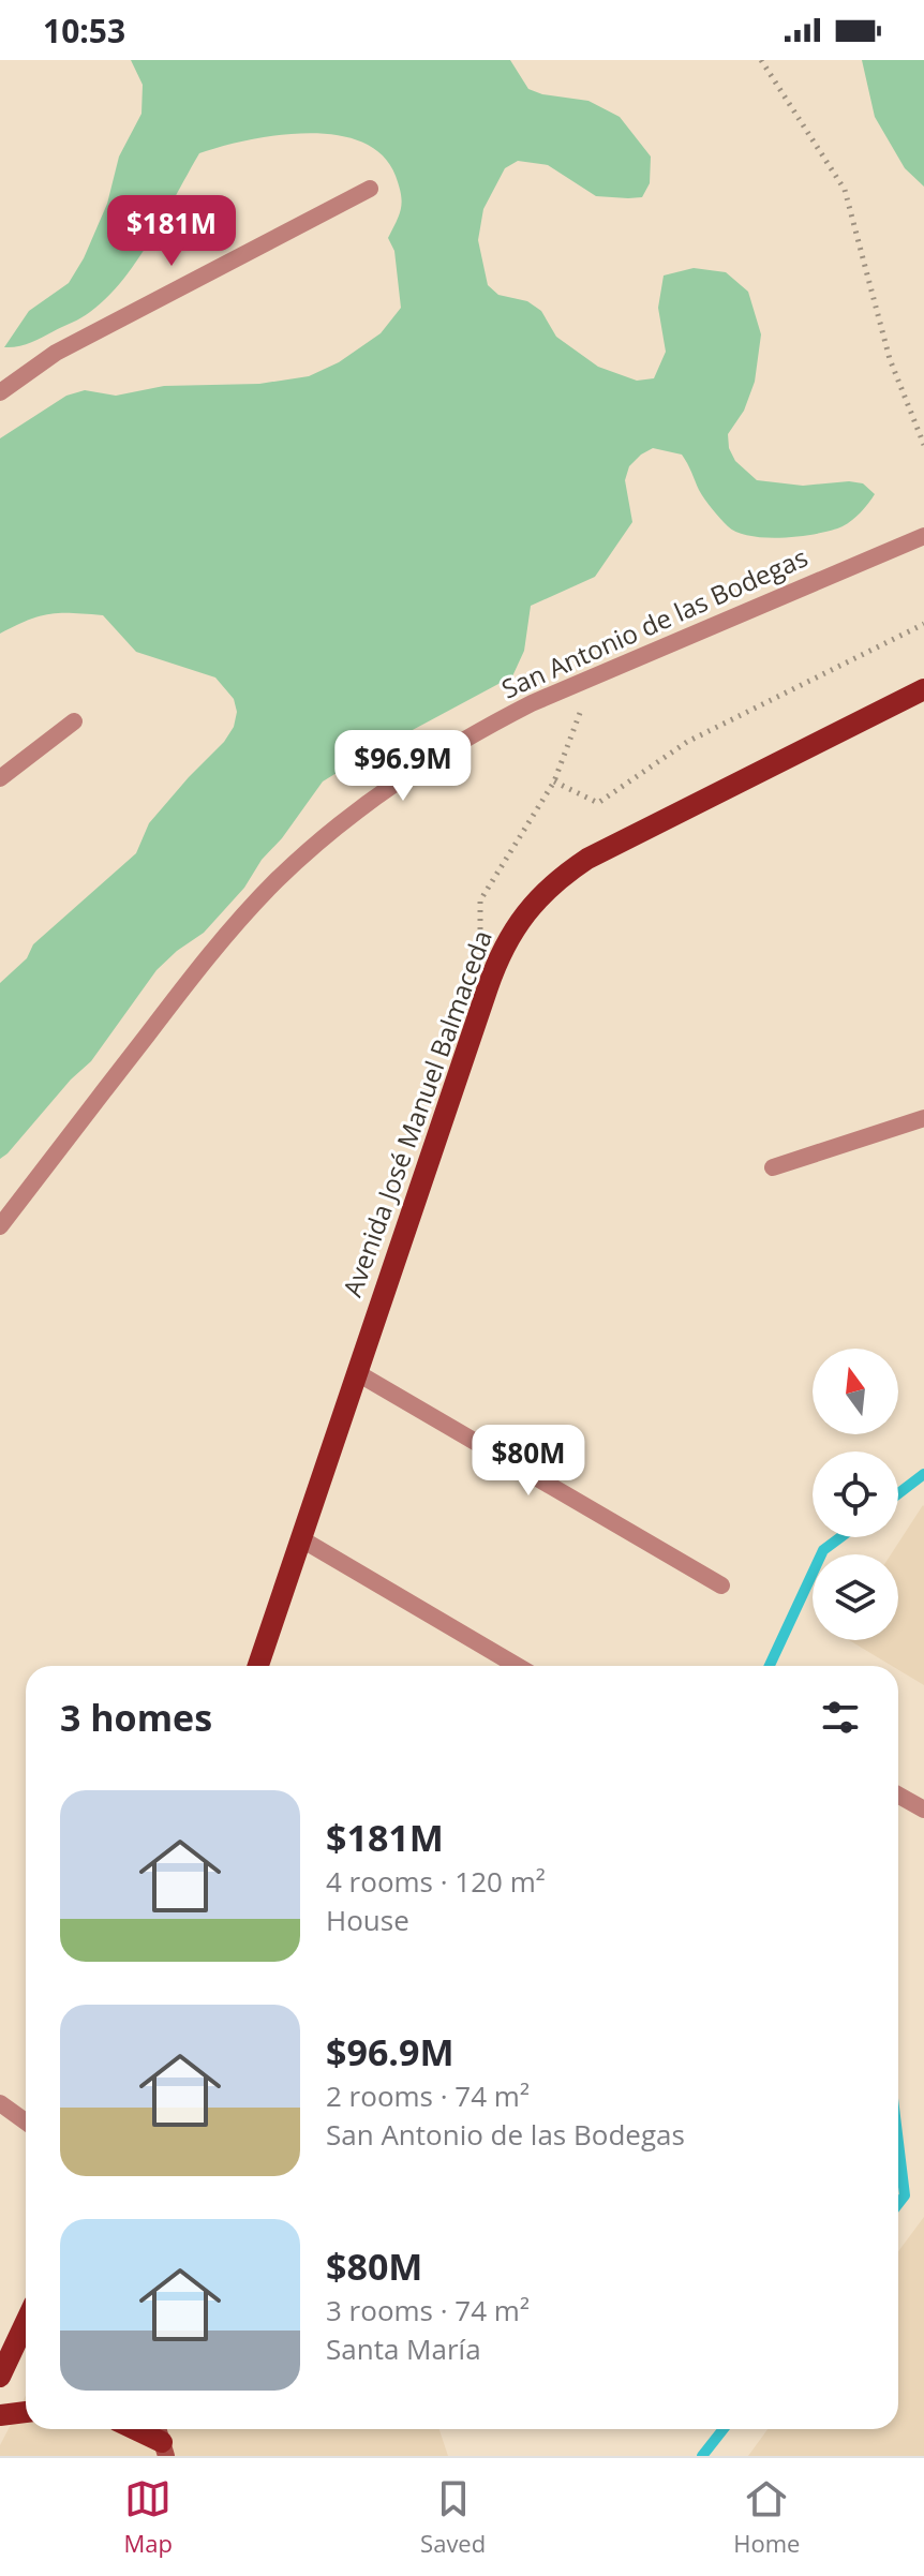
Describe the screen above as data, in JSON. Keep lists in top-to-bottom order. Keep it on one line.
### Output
{"streets":{"main road":["Avenida José Manuel Balmaceda"],"street":["San Antonio de las Bodegas"]},"north":"top","page":{"status":"10:53","price":["$181M","$96.9M","$80M"],"heading":"3 homes","list":[{"name":"$181M","note":"4 rooms · 120 m² · House"},{"name":"$96.9M","note":"2 rooms · 74 m² · San Antonio de las Bodegas"},{"name":"$80M","note":"3 rooms · 74 m² · Santa María"}],"tabs":["Map","Saved","Home"]}}
